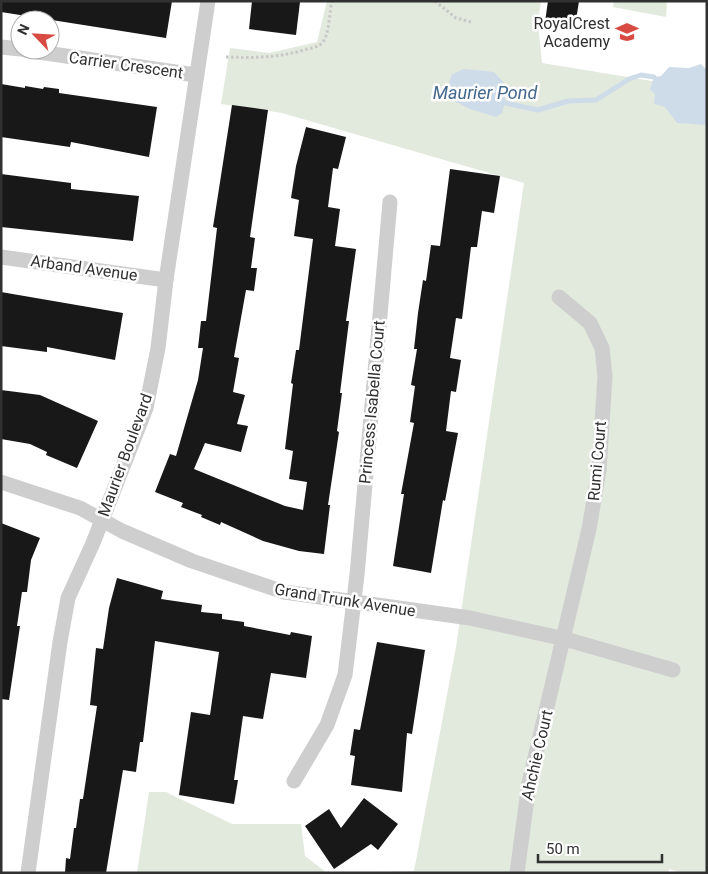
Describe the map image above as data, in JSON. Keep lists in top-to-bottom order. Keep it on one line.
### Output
{"streets":{"street":["Carrier Crescent","Arband Avenue","Princess Isabella Court","Maurier Boulevard","Rumi Court","Grand Trunk Avenue","Ahchie Court"]},"crossings":[["Carrier Crescent","Maurier Boulevard"],["Arband Avenue","Maurier Boulevard"],["Princess Isabella Court","Grand Trunk Avenue"],["Maurier Boulevard","Grand Trunk Avenue"],["Rumi Court","Grand Trunk Avenue"],["Rumi Court","Ahchie Court"],["Grand Trunk Avenue","Ahchie Court"]],"water":["Maurier Pond"],"places":{"school or university":["RoyalCrest Academy"]},"scale_bar":"50 m","north":"top left"}
